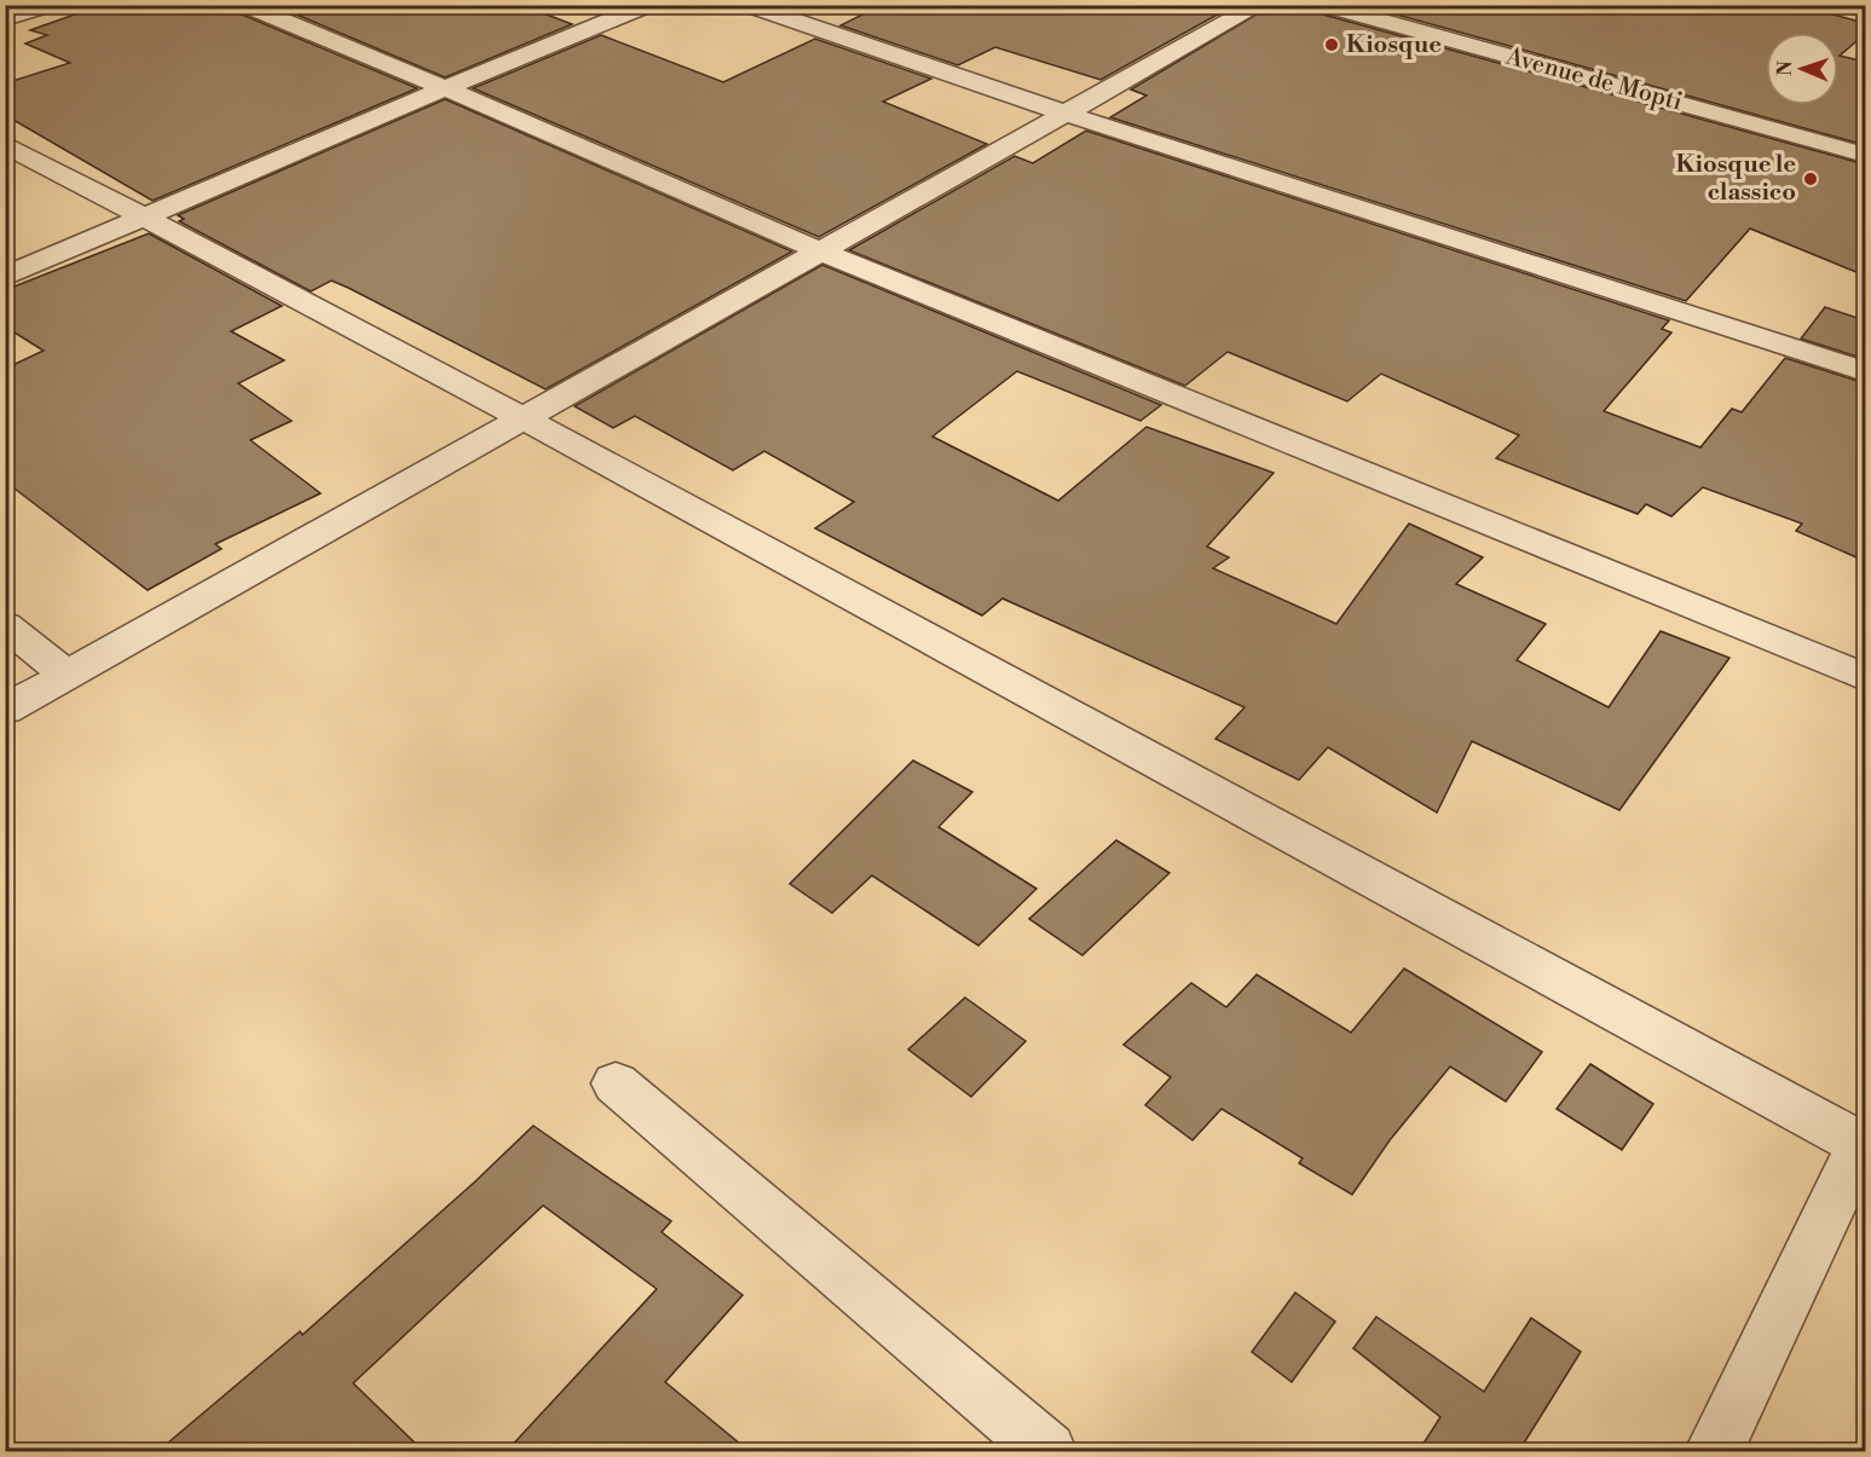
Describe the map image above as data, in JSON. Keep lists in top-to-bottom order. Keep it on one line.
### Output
{"streets":{"street":["Avenue de Mopti"]},"places":["Kiosque","Kiosque le classico"],"north":"left"}
